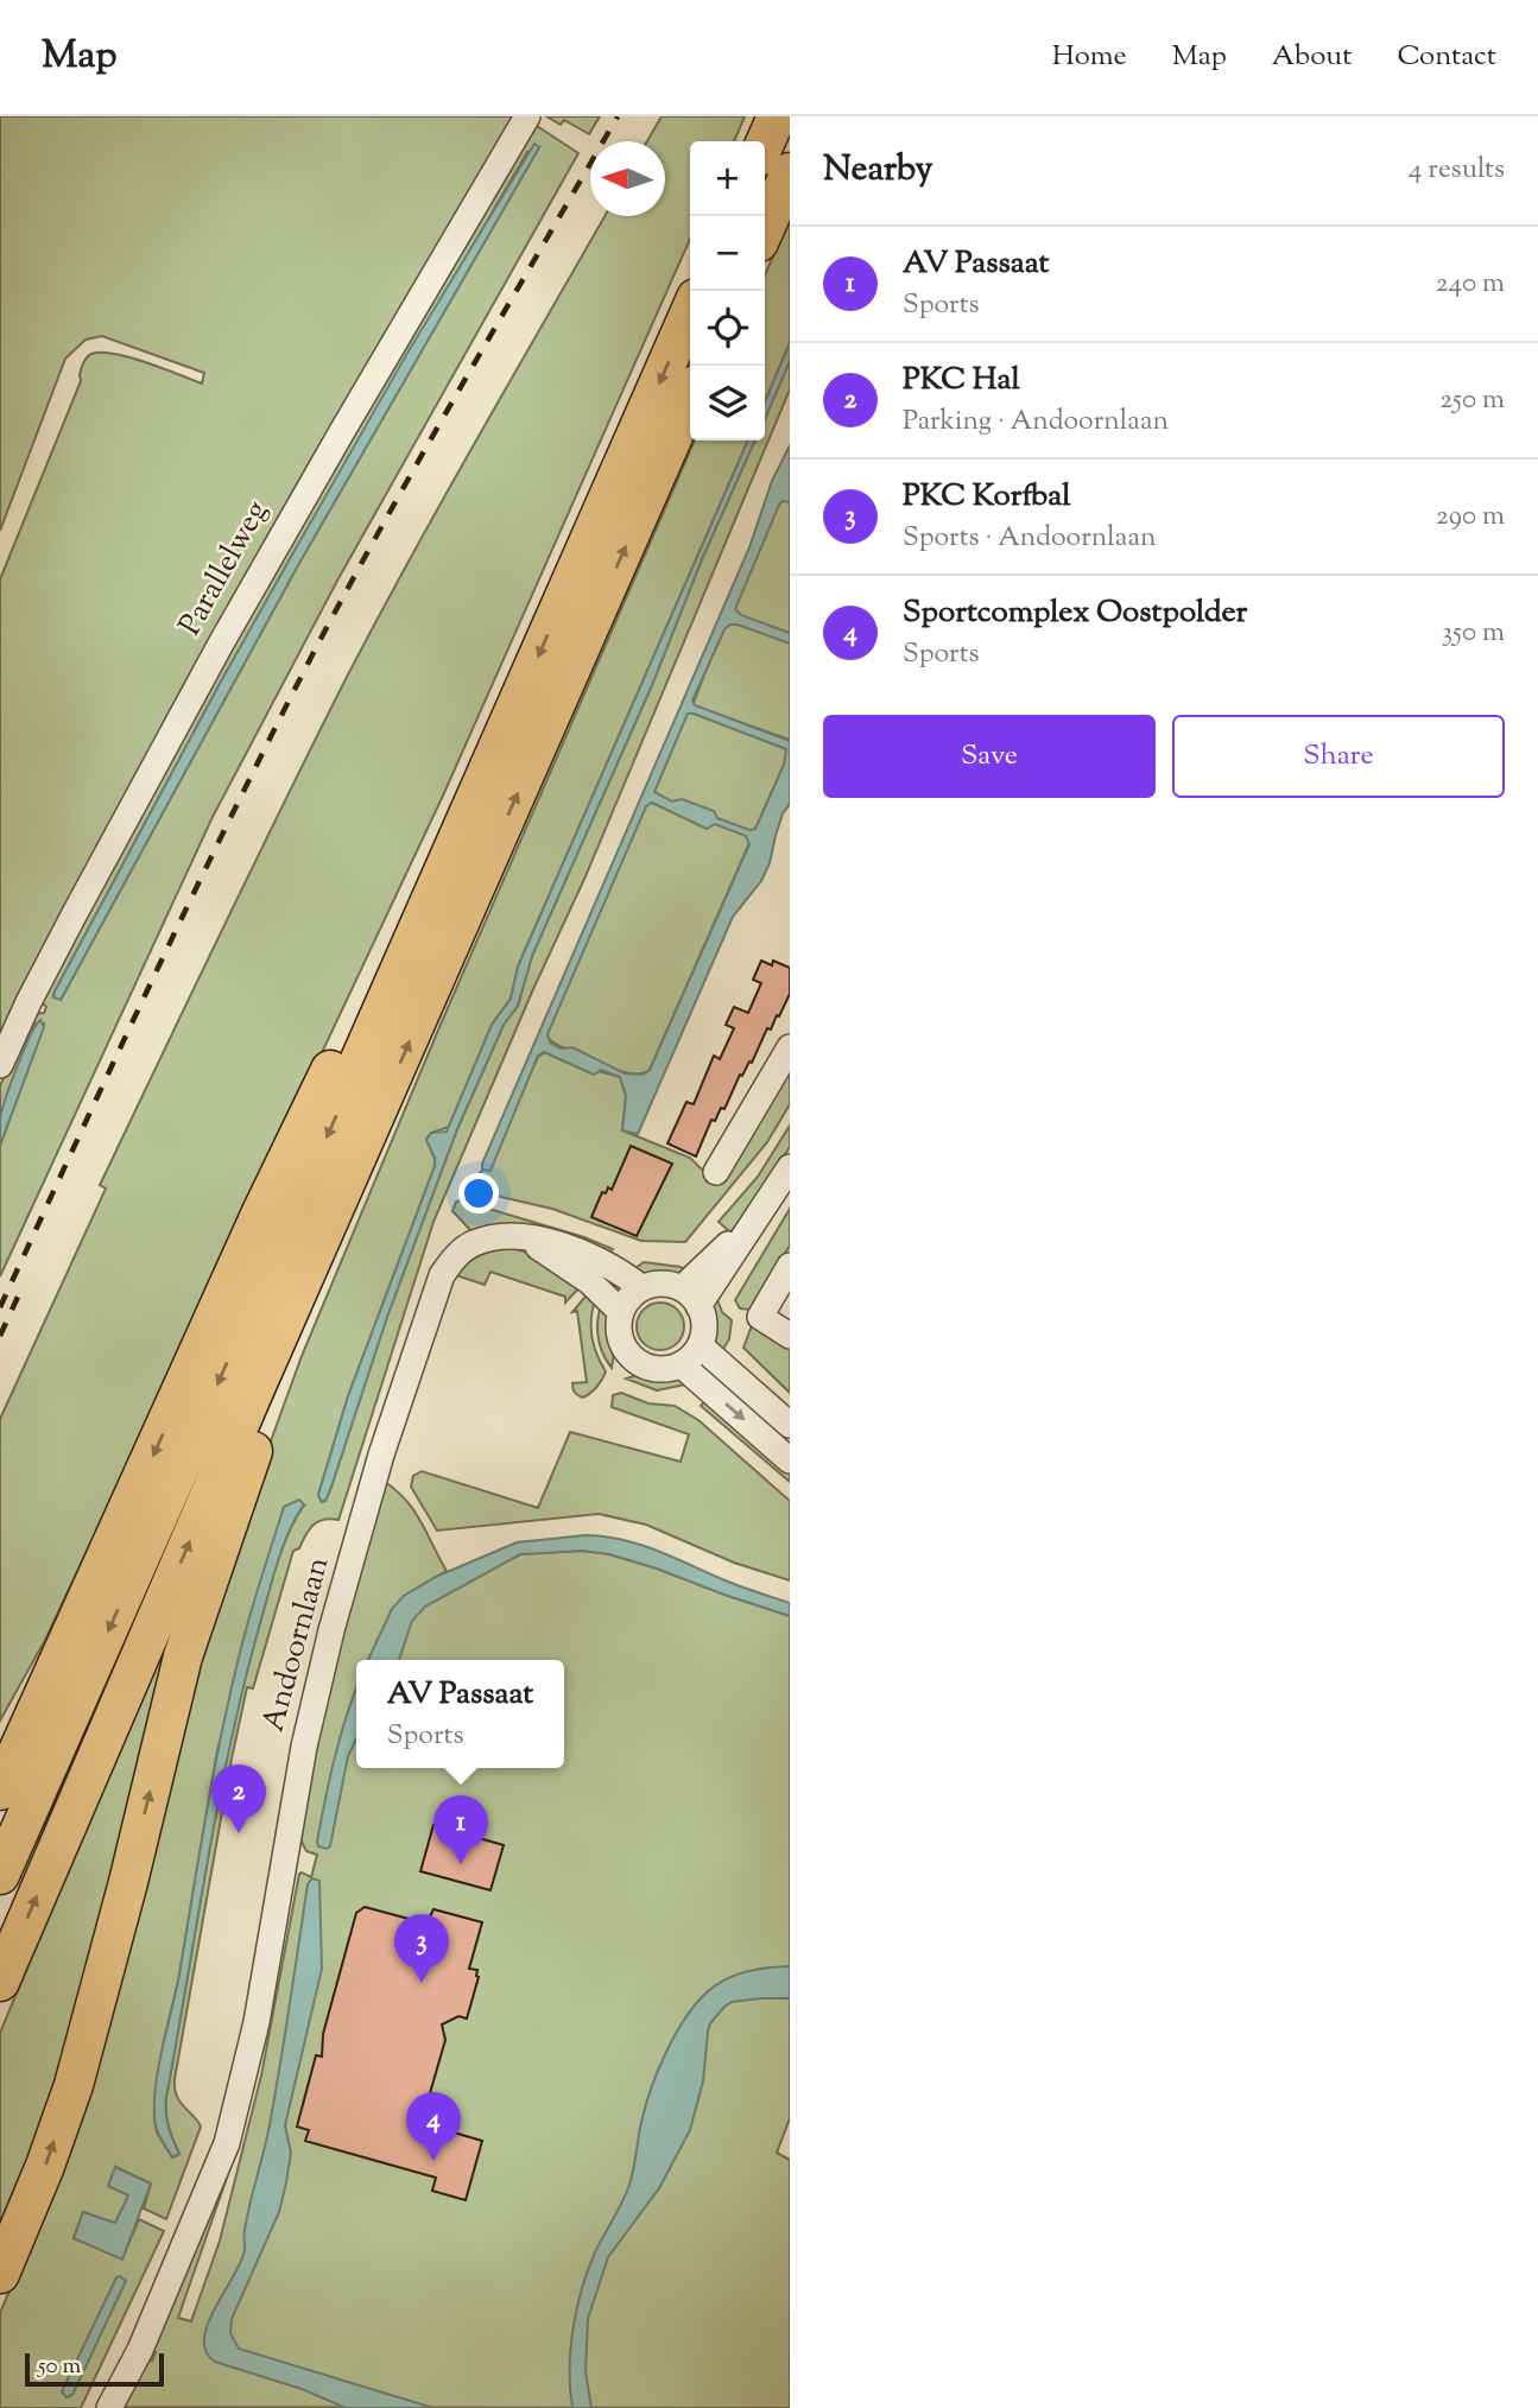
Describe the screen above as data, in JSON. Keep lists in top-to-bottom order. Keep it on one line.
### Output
{"streets":{"street":["Parallelweg","Andoornlaan"]},"scale_bar":"50 m","north":"left","page":{"header":"Map","nav":["Home","Map","About","Contact"],"heading":["Nearby","4 results"],"map_buttons":["+","−"],"list":[{"mark":"1","name":"AV Passaat","note":"Sports","value":"240 m"},{"mark":"2","name":"PKC Hal","note":"Parking · Andoornlaan","value":"250 m"},{"mark":"3","name":"PKC Korfbal","note":"Sports · Andoornlaan","value":"290 m"},{"mark":"4","name":"Sportcomplex Oostpolder","note":"Sports","value":"350 m"}],"buttons":["Save","Share"],"popup":["AV Passaat","Sports"],"pins":["2","1","3","4"],"scale":"50 m"}}
